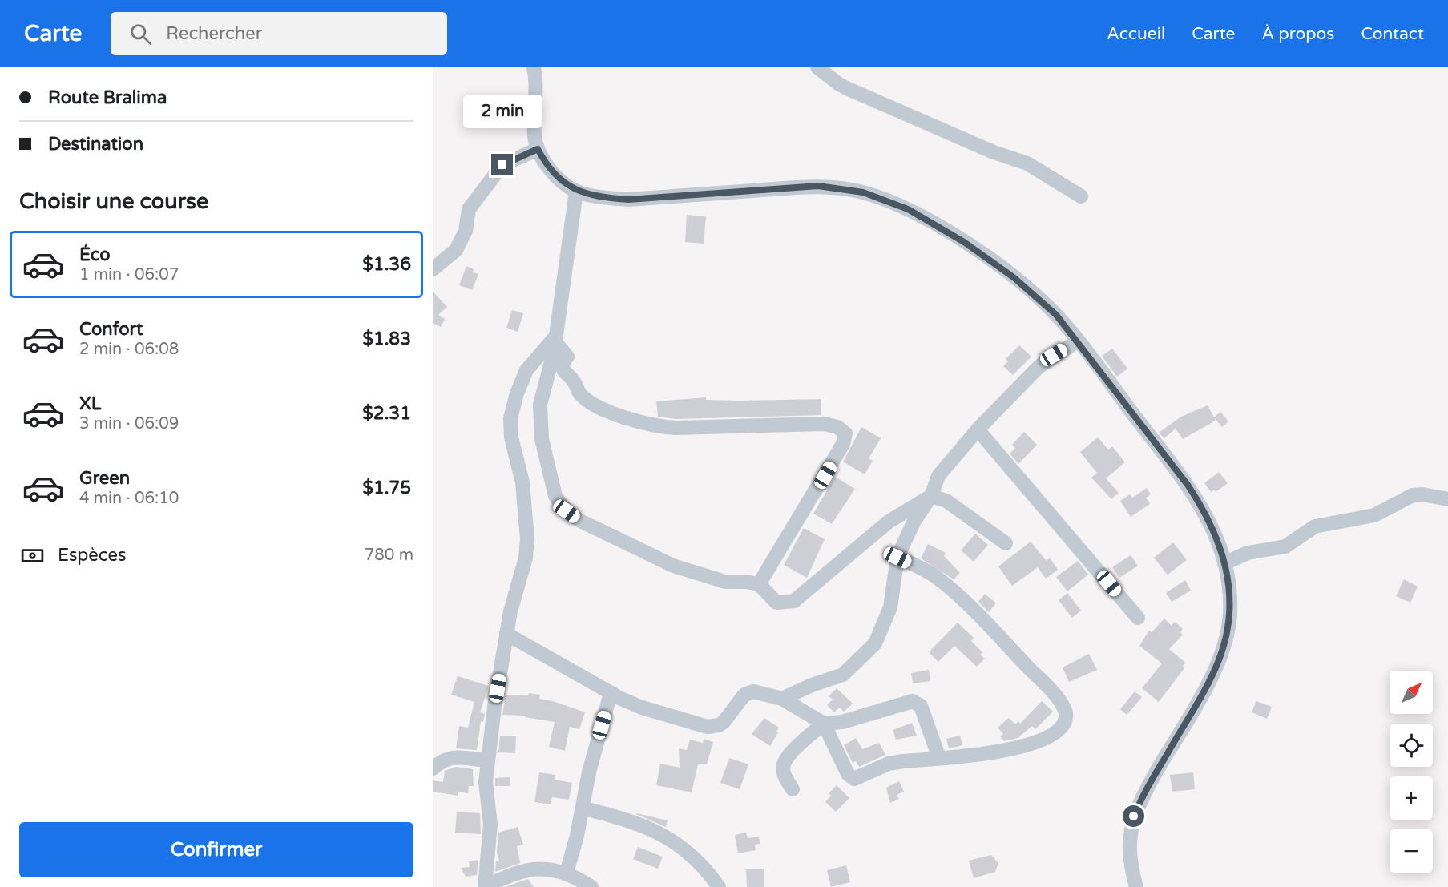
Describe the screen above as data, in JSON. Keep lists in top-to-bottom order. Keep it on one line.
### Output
{"north":"top right","page":{"header":"Carte","search":"Rechercher","nav":["Accueil","Carte","À propos","Contact"],"banner":["Route Bralima","Destination"],"bubble":"2 min","heading":"Choisir une course","list":[{"name":"Éco","note":"1 min · 06:07","value":"$1.36"},{"name":"Confort","note":"2 min · 06:08","value":"$1.83"},{"name":"XL","note":"3 min · 06:09","value":"$2.31"},{"name":"Green","note":"4 min · 06:10","value":"$1.75"}],"pay":["Espèces","780 m"],"map_buttons":["+","−"],"buttons":"Confirmer"}}
